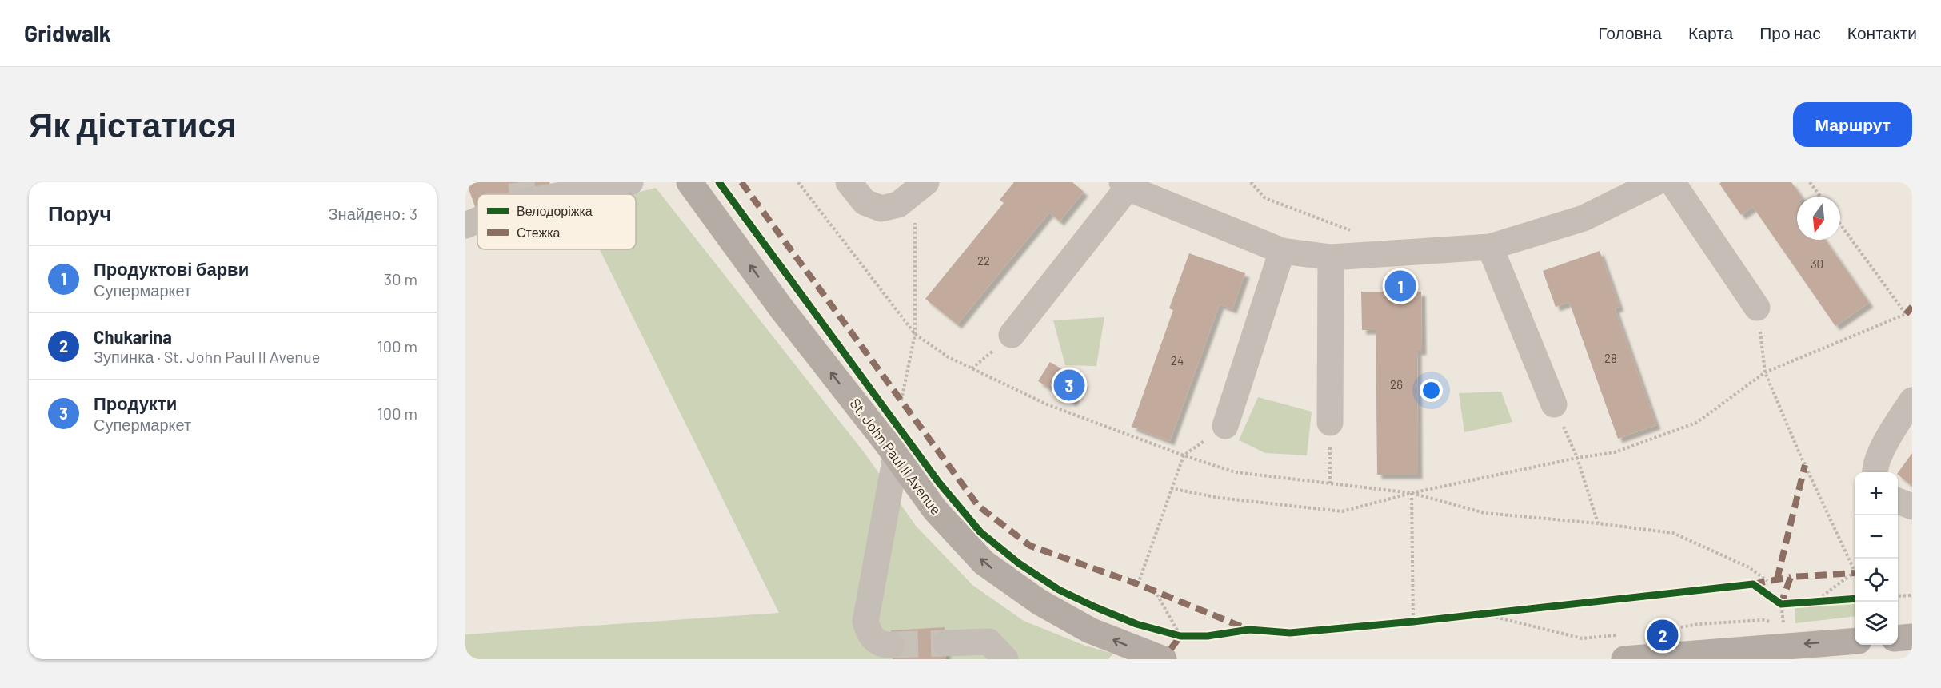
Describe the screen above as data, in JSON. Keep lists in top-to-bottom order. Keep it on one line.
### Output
{"streets":{"main road":["St. John Paul II Avenue"]},"one_way":["St. John Paul II Avenue"],"house_numbers":["22","30","28","24","26"],"legend":["Велодоріжка","Стежка"],"north":"bottom","page":{"header":"Gridwalk","nav":["Головна","Карта","Про нас","Контакти"],"buttons":"Маршрут","title":"Як дістатися","heading":["Поруч","Знайдено: 3"],"list":[{"mark":"1","name":"Продуктові барви","note":"Супермаркет","value":"30 m"},{"mark":"2","name":"Chukarina","note":"Зупинка · St. John Paul II Avenue","value":"100 m"},{"mark":"3","name":"Продукти","note":"Супермаркет","value":"100 m"}],"pins":["1","3","2"],"map_buttons":["+","−"]}}
